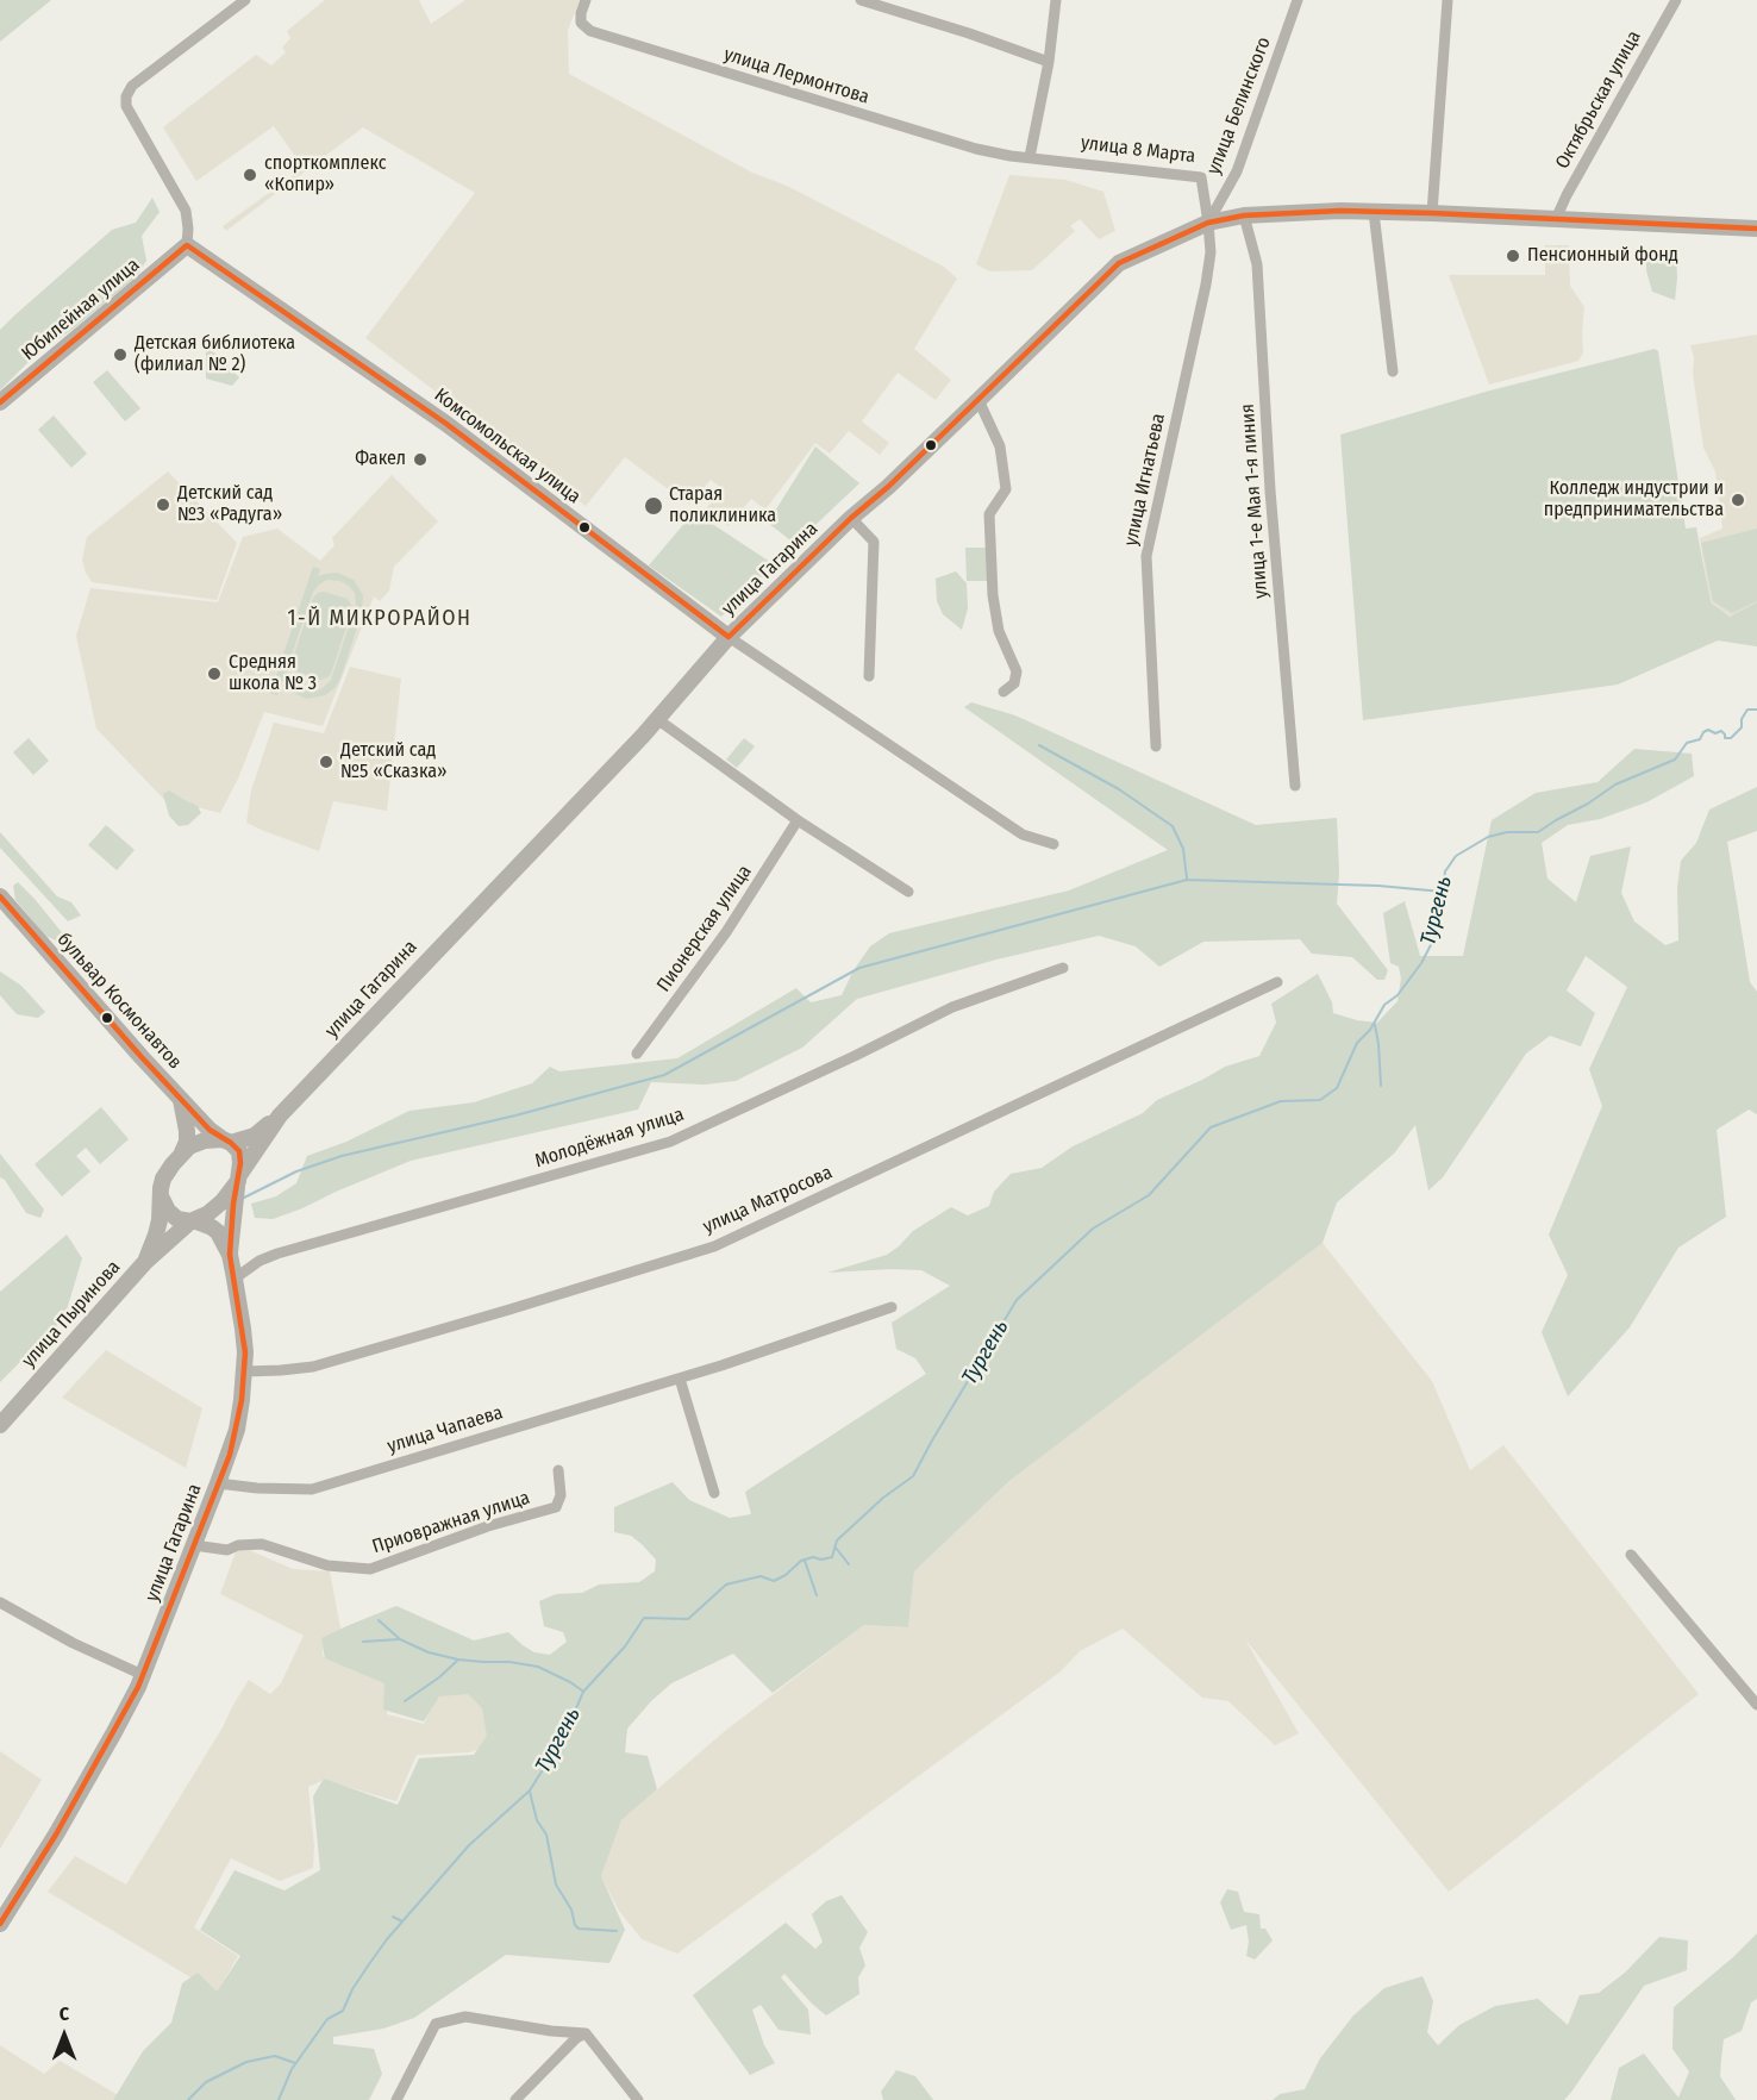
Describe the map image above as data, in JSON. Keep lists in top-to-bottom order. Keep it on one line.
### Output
{"streets":{"main road":["Юбилейная улица","Комсомольская улица","улица Гагарина","бульвар Космонавтов","улица Пыринова"],"street":["улица Лермонтова","Октябрьская улица","улица Белинского","улица 8 Марта","улица Игнатьева","улица 1-е Мая 1-я линия","Пионерская улица","Молодёжная улица","улица Матросова","улица Чапаева","Приовражная улица"]},"crossings":[["улица Лермонтова","улица 8 Марта"],["улица Белинского","улица 8 Марта"],["улица Белинского","улица Игнатьева"],["улица Белинского","улица Гагарина"],["улица 8 Марта","улица Игнатьева"],["улица 8 Марта","улица Гагарина"],["Юбилейная улица","Комсомольская улица"],["Комсомольская улица","улица Гагарина"],["улица Игнатьева","улица Гагарина"],["улица Гагарина","бульвар Космонавтов"],["улица Гагарина","Молодёжная улица"],["улица Гагарина","улица Матросова"],["улица Гагарина","улица Пыринова"],["улица Гагарина","улица Чапаева"],["улица Гагарина","Приовражная улица"],["бульвар Космонавтов","улица Пыринова"]],"districts":["1-Й МИКРОРАЙОН"],"water":["Тургень"],"places":["спорткомплекс «Копир»","Пенсионный фонд","Детская библиотека (филиал № 2)","Факел","Колледж индустрии и предпринимательства","Детский сад №3 «Радуга»","Старая поликлиника","Средняя школа № 3","Детский сад №5 «Сказка»"],"north":"top"}
